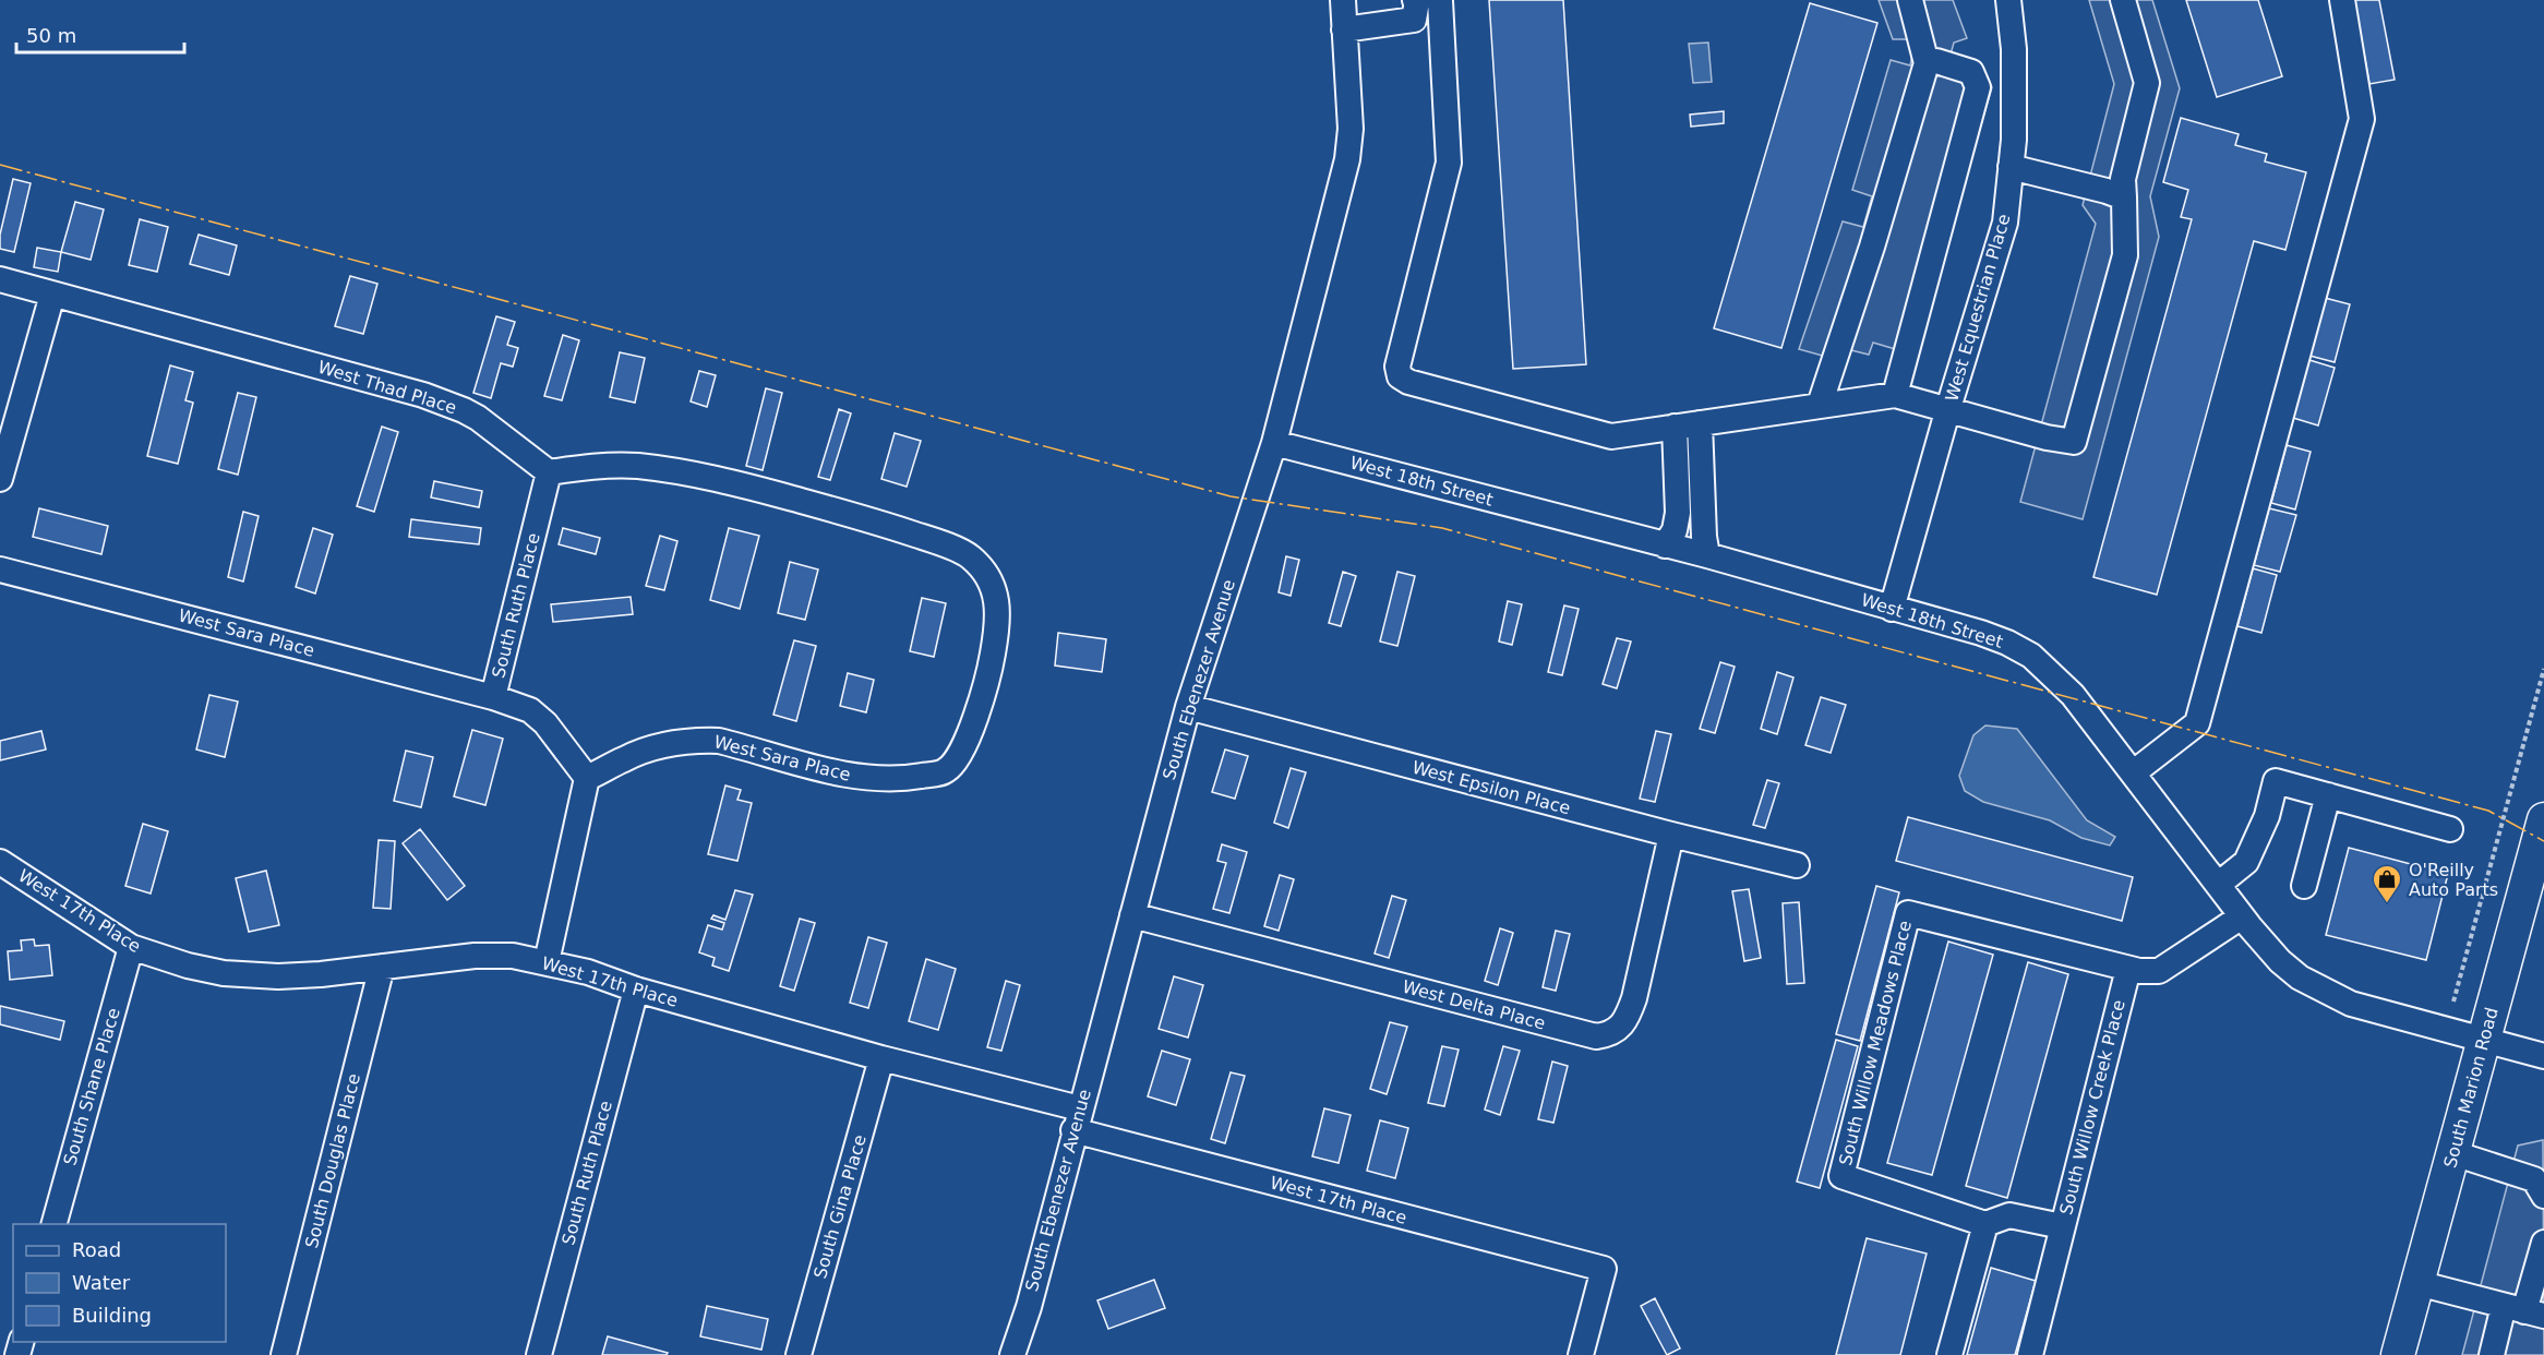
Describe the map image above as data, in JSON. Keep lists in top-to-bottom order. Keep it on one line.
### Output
{"streets":{"main road":["South Marion Road"],"street":["West Equestrian Place","West Thad Place","West 18th Street","South Ruth Place","West Sara Place","South Ebenezer Avenue","West Epsilon Place","West 17th Place","West Delta Place","South Willow Meadows Place","South Shane Place","South Willow Creek Place","South Douglas Place","South Gina Place"]},"crossings":[["West Equestrian Place","West 18th Street"],["West Thad Place","South Ruth Place"],["West Thad Place","West Sara Place"],["West 18th Street","South Ebenezer Avenue"],["West 18th Street","South Willow Meadows Place"],["West 18th Street","South Marion Road"],["South Ruth Place","West Sara Place"],["South Ruth Place","West 17th Place"],["South Ebenezer Avenue","West Epsilon Place"],["South Ebenezer Avenue","West 17th Place"],["South Ebenezer Avenue","West Delta Place"],["West Epsilon Place","West Delta Place"],["West 17th Place","South Shane Place"],["West 17th Place","South Douglas Place"],["West 17th Place","South Gina Place"],["South Willow Meadows Place","South Willow Creek Place"]],"places":{"shop":["O'Reilly Auto Parts"]},"legend":["Road","Water","Building"],"scale_bar":"50 m"}
